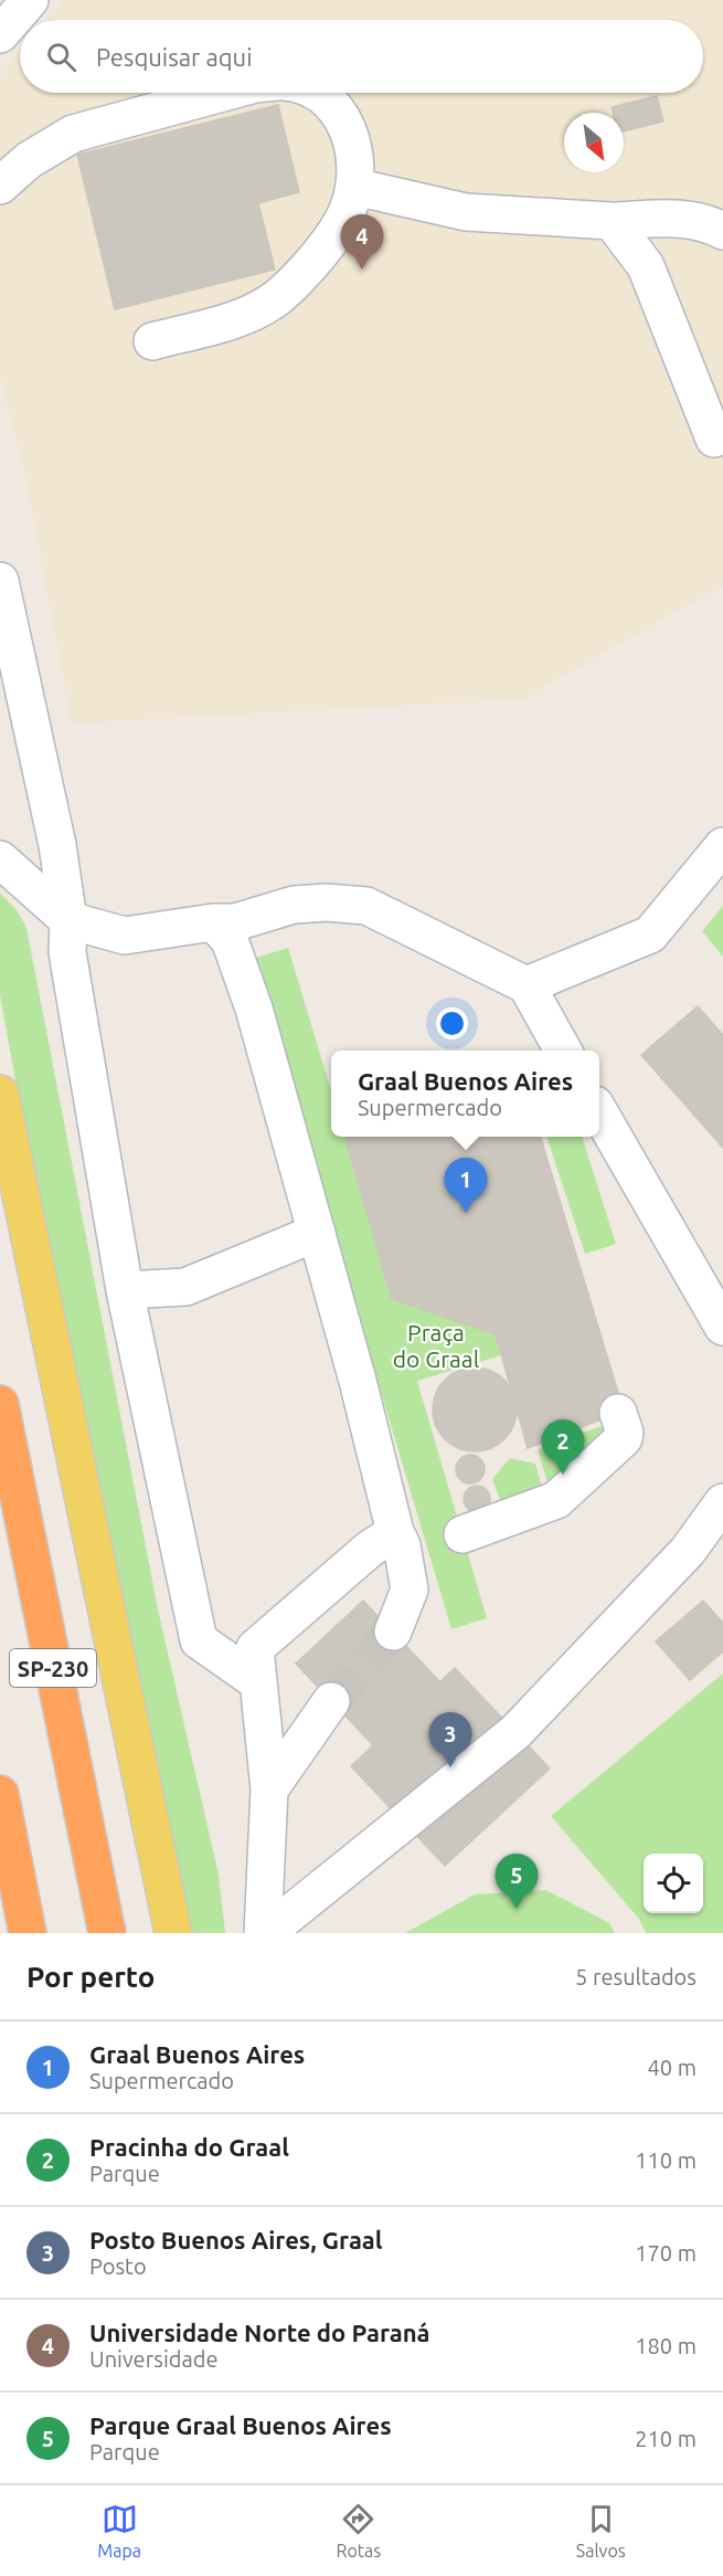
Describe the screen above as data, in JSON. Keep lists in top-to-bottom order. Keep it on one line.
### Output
{"streets":{"highway":["SP-230"]},"parks":["Praça do Graal"],"north":"bottom right","page":{"search":"Pesquisar aqui","pins":["4","1","2","3","5"],"popup":["Graal Buenos Aires","Supermercado"],"heading":["Por perto","5 resultados"],"list":[{"mark":"1","name":"Graal Buenos Aires","note":"Supermercado","value":"40 m"},{"mark":"2","name":"Pracinha do Graal","note":"Parque","value":"110 m"},{"mark":"3","name":"Posto Buenos Aires, Graal","note":"Posto","value":"170 m"},{"mark":"4","name":"Universidade Norte do Paraná","note":"Universidade","value":"180 m"},{"mark":"5","name":"Parque Graal Buenos Aires","note":"Parque","value":"210 m"}],"nav":["Mapa","Rotas","Salvos"]}}
